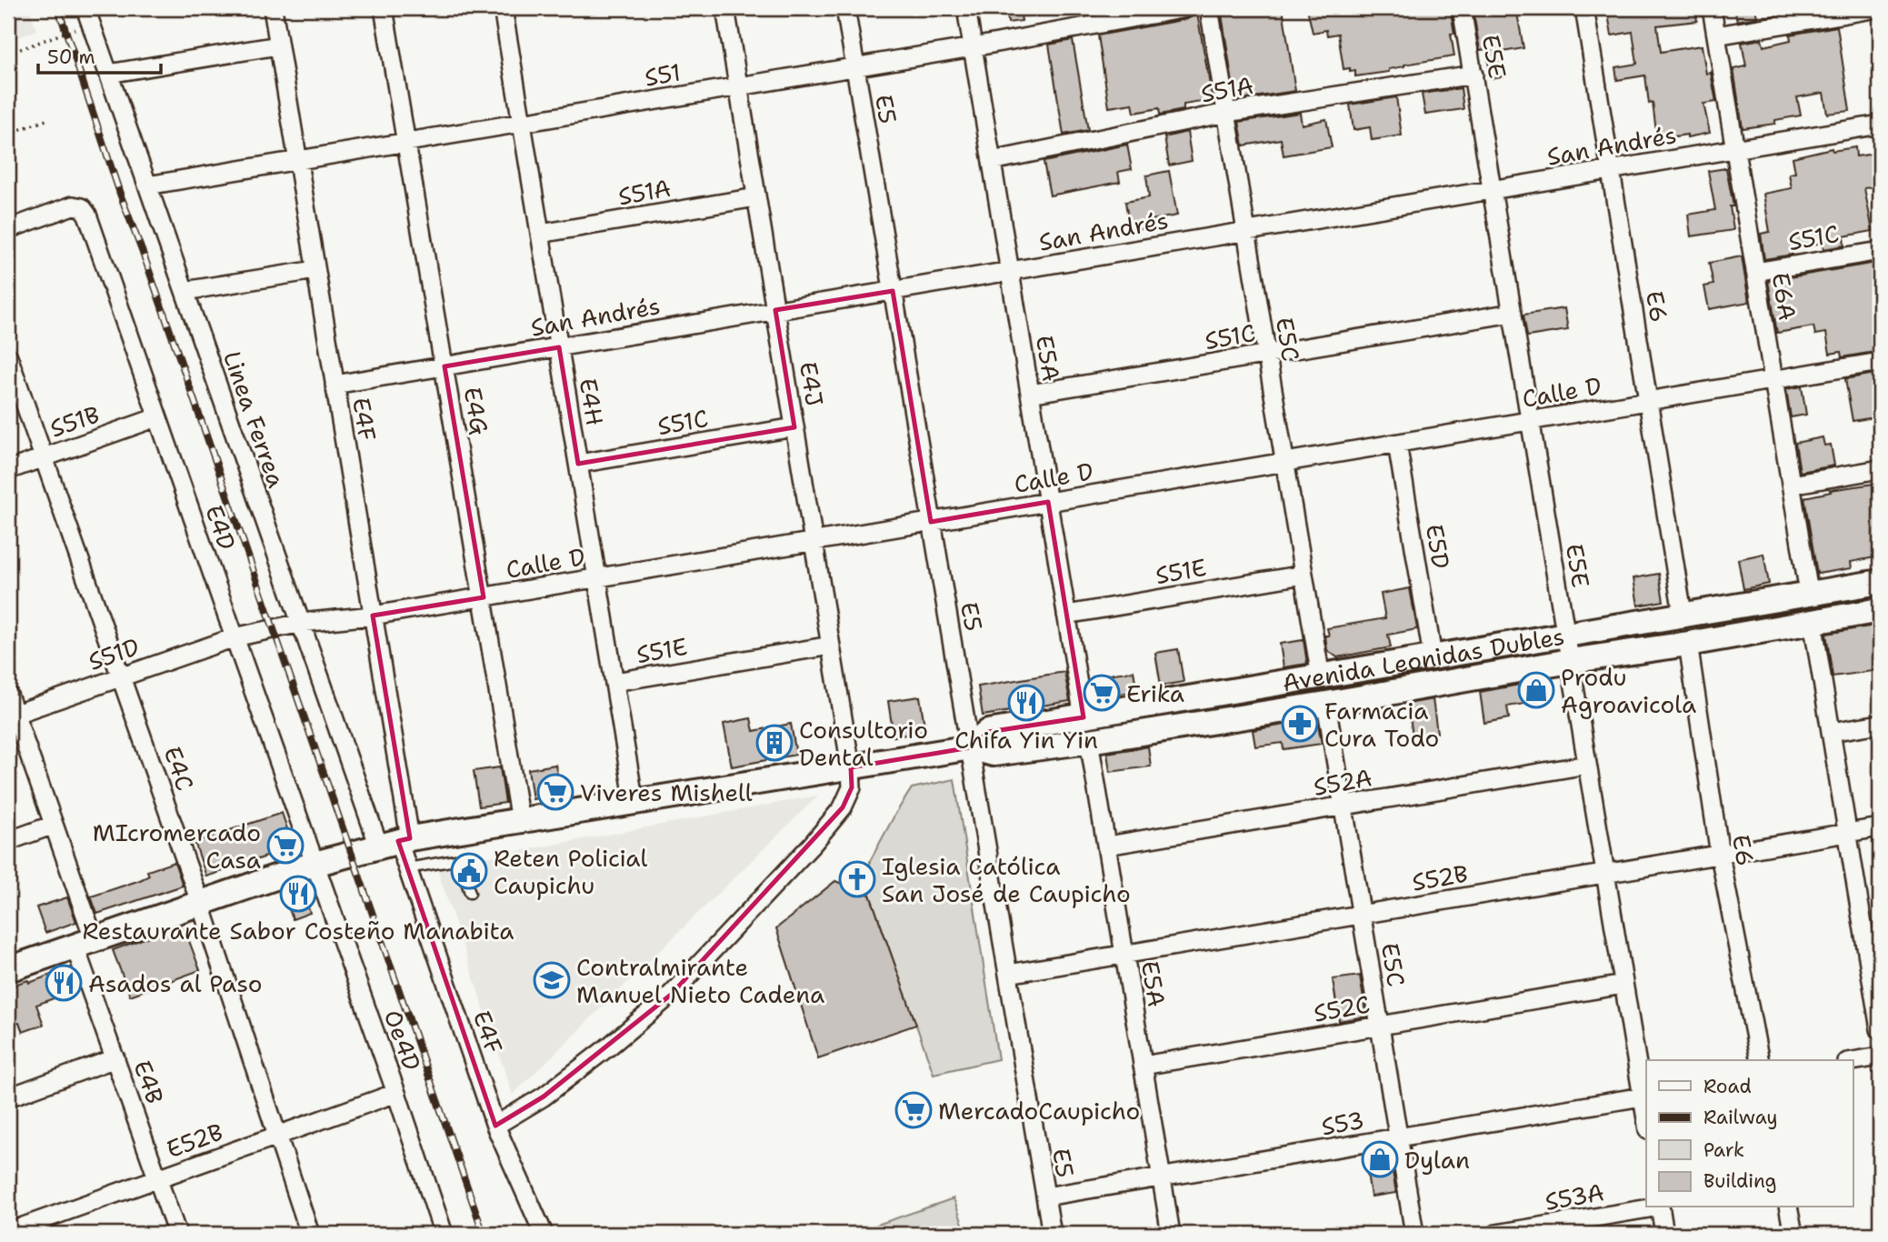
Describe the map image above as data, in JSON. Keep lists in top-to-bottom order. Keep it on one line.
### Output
{"streets":{"main road":["Avenida Leonidas Dubles"],"street":["E5E","S51","S51A","E5","San Andrés","S51C","E6A","E6","E5C","E5A","E4J","Calle D","E4H","E4G","Linea Ferrea","E4F","S51B","E4D","E5D","S51E","S51D","E4C","S52A","S52B","S52C","Oe4D","E4B","S53","E52B","S53A"]},"crossings":[["E5E","S51A"],["E5E","San Andrés"],["E5E","S51C"],["E5E","Calle D"],["E5E","Avenida Leonidas Dubles"],["E5E","S52A"],["E5E","S52B"],["E5E","S52C"],["E5E","S53"],["S51","E5"],["S51","E5A"],["S51","E4J"],["S51","E4H"],["S51","E4G"],["S51","Linea Ferrea"],["S51","E4F"],["S51A","E5C"],["S51A","E5A"],["S51A","E4J"],["S51A","E4H"],["E5","San Andrés"],["E5","Calle D"],["E5","Avenida Leonidas Dubles"],["E5","S52B"],["E5","S53"],["San Andrés","E6A"],["San Andrés","E6"],["San Andrés","E5C"],["San Andrés","E5A"],["San Andrés","E4J"],["San Andrés","E4H"],["San Andrés","E4G"],["San Andrés","E4F"],["S51C","E6A"],["S51C","E5C"],["S51C","E5A"],["S51C","E4J"],["S51C","E4H"],["E6A","Calle D"],["E6A","Avenida Leonidas Dubles"],["E6","Calle D"],["E6","Avenida Leonidas Dubles"],["E6","S52B"],["E5C","Calle D"],["E5C","S51E"],["E5C","Avenida Leonidas Dubles"],["E5C","S52A"],["E5C","S52B"],["E5C","S52C"],["E5C","S53"],["E5A","Calle D"],["E5A","S51E"],["E5A","Avenida Leonidas Dubles"],["E5A","S52A"],["E5A","S52B"],["E5A","S52C"],["E5A","S53"],["E4J","Calle D"],["E4J","E4F"],["E4J","S51E"],["E4J","Avenida Leonidas Dubles"],["Calle D","E4H"],["Calle D","E4G"],["Calle D","Linea Ferrea"],["Calle D","E4F"],["Calle D","E4D"],["Calle D","E5D"],["Calle D","S51D"],["E4H","S51E"],["E4H","Avenida Leonidas Dubles"],["E4G","Avenida Leonidas Dubles"],["Linea Ferrea","E4F"],["Linea Ferrea","Avenida Leonidas Dubles"],["E4F","Avenida Leonidas Dubles"],["S51B","E4D"],["S51B","E4C"],["E4D","S51D"],["E4D","Avenida Leonidas Dubles"],["E4D","Oe4D"],["E5D","Avenida Leonidas Dubles"],["S51D","E4C"],["S51D","E4B"],["Avenida Leonidas Dubles","E4C"],["Avenida Leonidas Dubles","Oe4D"],["Avenida Leonidas Dubles","E4B"],["E4C","E52B"],["Oe4D","E52B"],["E4B","E52B"]],"places":{"shop":["Produ Agroavicola","Dylan"],"supermarket":["Erika","Viveres Mishell","MIcromercado Casa","MercadoCaupicho"],"restaurant":["Chifa Yin Yin","Restaurante Sabor Costeño Manabita","Asados al Paso"],"pharmacy":["Farmacia Cura Todo"],"building":["Consultorio Dental"],"public building":["Reten Policial Caupichu"],"church":["Iglesia Católica San José de Caupicho"],"school or university":["Contralmirante Manuel Nieto Cadena"]},"legend":["Road","Railway","Park","Building"],"scale_bar":"50 m"}
